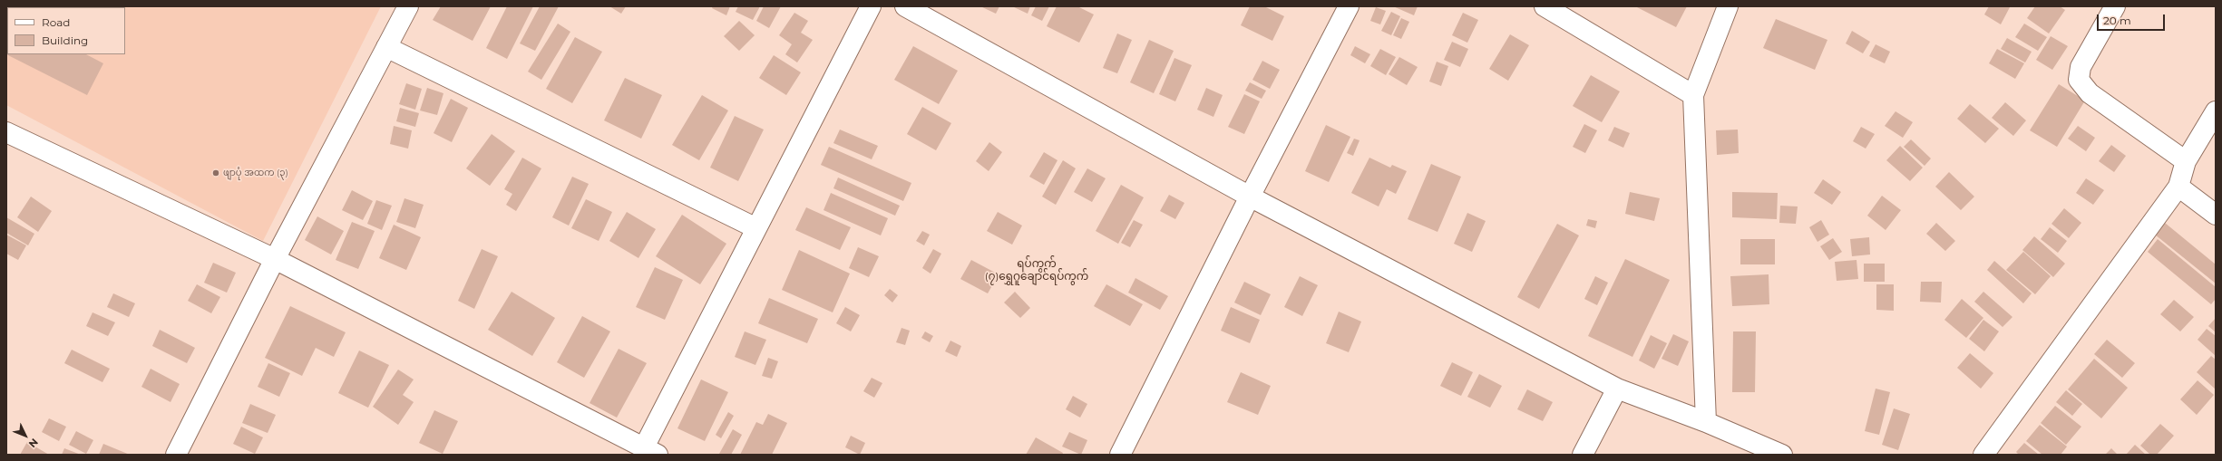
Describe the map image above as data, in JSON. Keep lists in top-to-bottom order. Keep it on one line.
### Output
{"districts":["ရပ်ကွက် (၇)ရွှေဂူချောင်ရပ်ကွက်"],"places":["ဖျာပုံ အထက (၃)"],"legend":["Road","Building"],"scale_bar":"20 m","north":"bottom right"}
